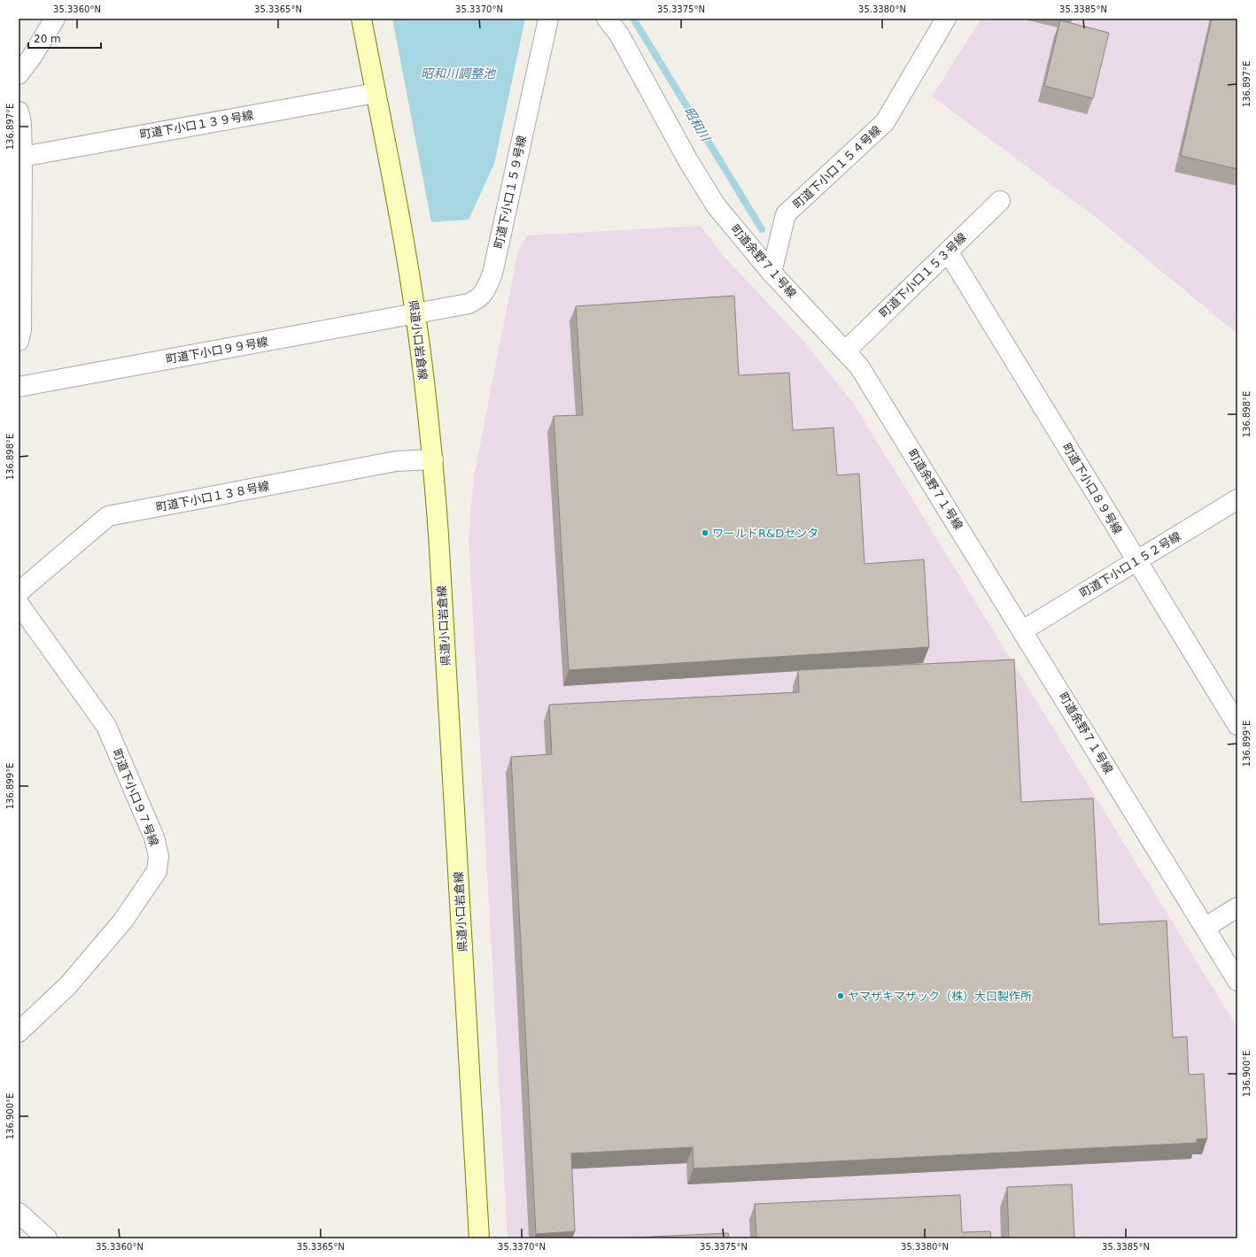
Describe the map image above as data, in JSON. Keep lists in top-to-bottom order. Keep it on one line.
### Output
{"streets":{"main road":["県道小口岩倉線"],"street":["町道下小口１３９号線","町道下小口１５４号線","町道下小口１５９号線","町道余野７１号線","町道下小口１５３号線","町道下小口９９号線","町道下小口８９号線","町道下小口１３８号線","町道下小口１５２号線","町道下小口９７号線"]},"crossings":[["町道下小口１３９号線","県道小口岩倉線"],["町道下小口１５４号線","町道余野７１号線"],["町道下小口１５９号線","県道小口岩倉線"],["町道下小口１５９号線","町道下小口９９号線"],["町道余野７１号線","町道下小口１５３号線"],["町道余野７１号線","町道下小口１５２号線"],["町道下小口１５３号線","町道下小口８９号線"],["県道小口岩倉線","町道下小口９９号線"],["県道小口岩倉線","町道下小口１３８号線"],["町道下小口８９号線","町道下小口１５２号線"]],"water":["昭和川調整池","昭和川"],"places":["ワールドR&Dセンタ","ヤマザキマザック（株）大口製作所"],"scale_bar":"20 m","coordinates":["35.3360°N","35.3365°N","35.3370°N","35.3375°N","35.3380°N","35.3385°N","136.897°E","136.898°E","136.899°E","136.900°E"]}
